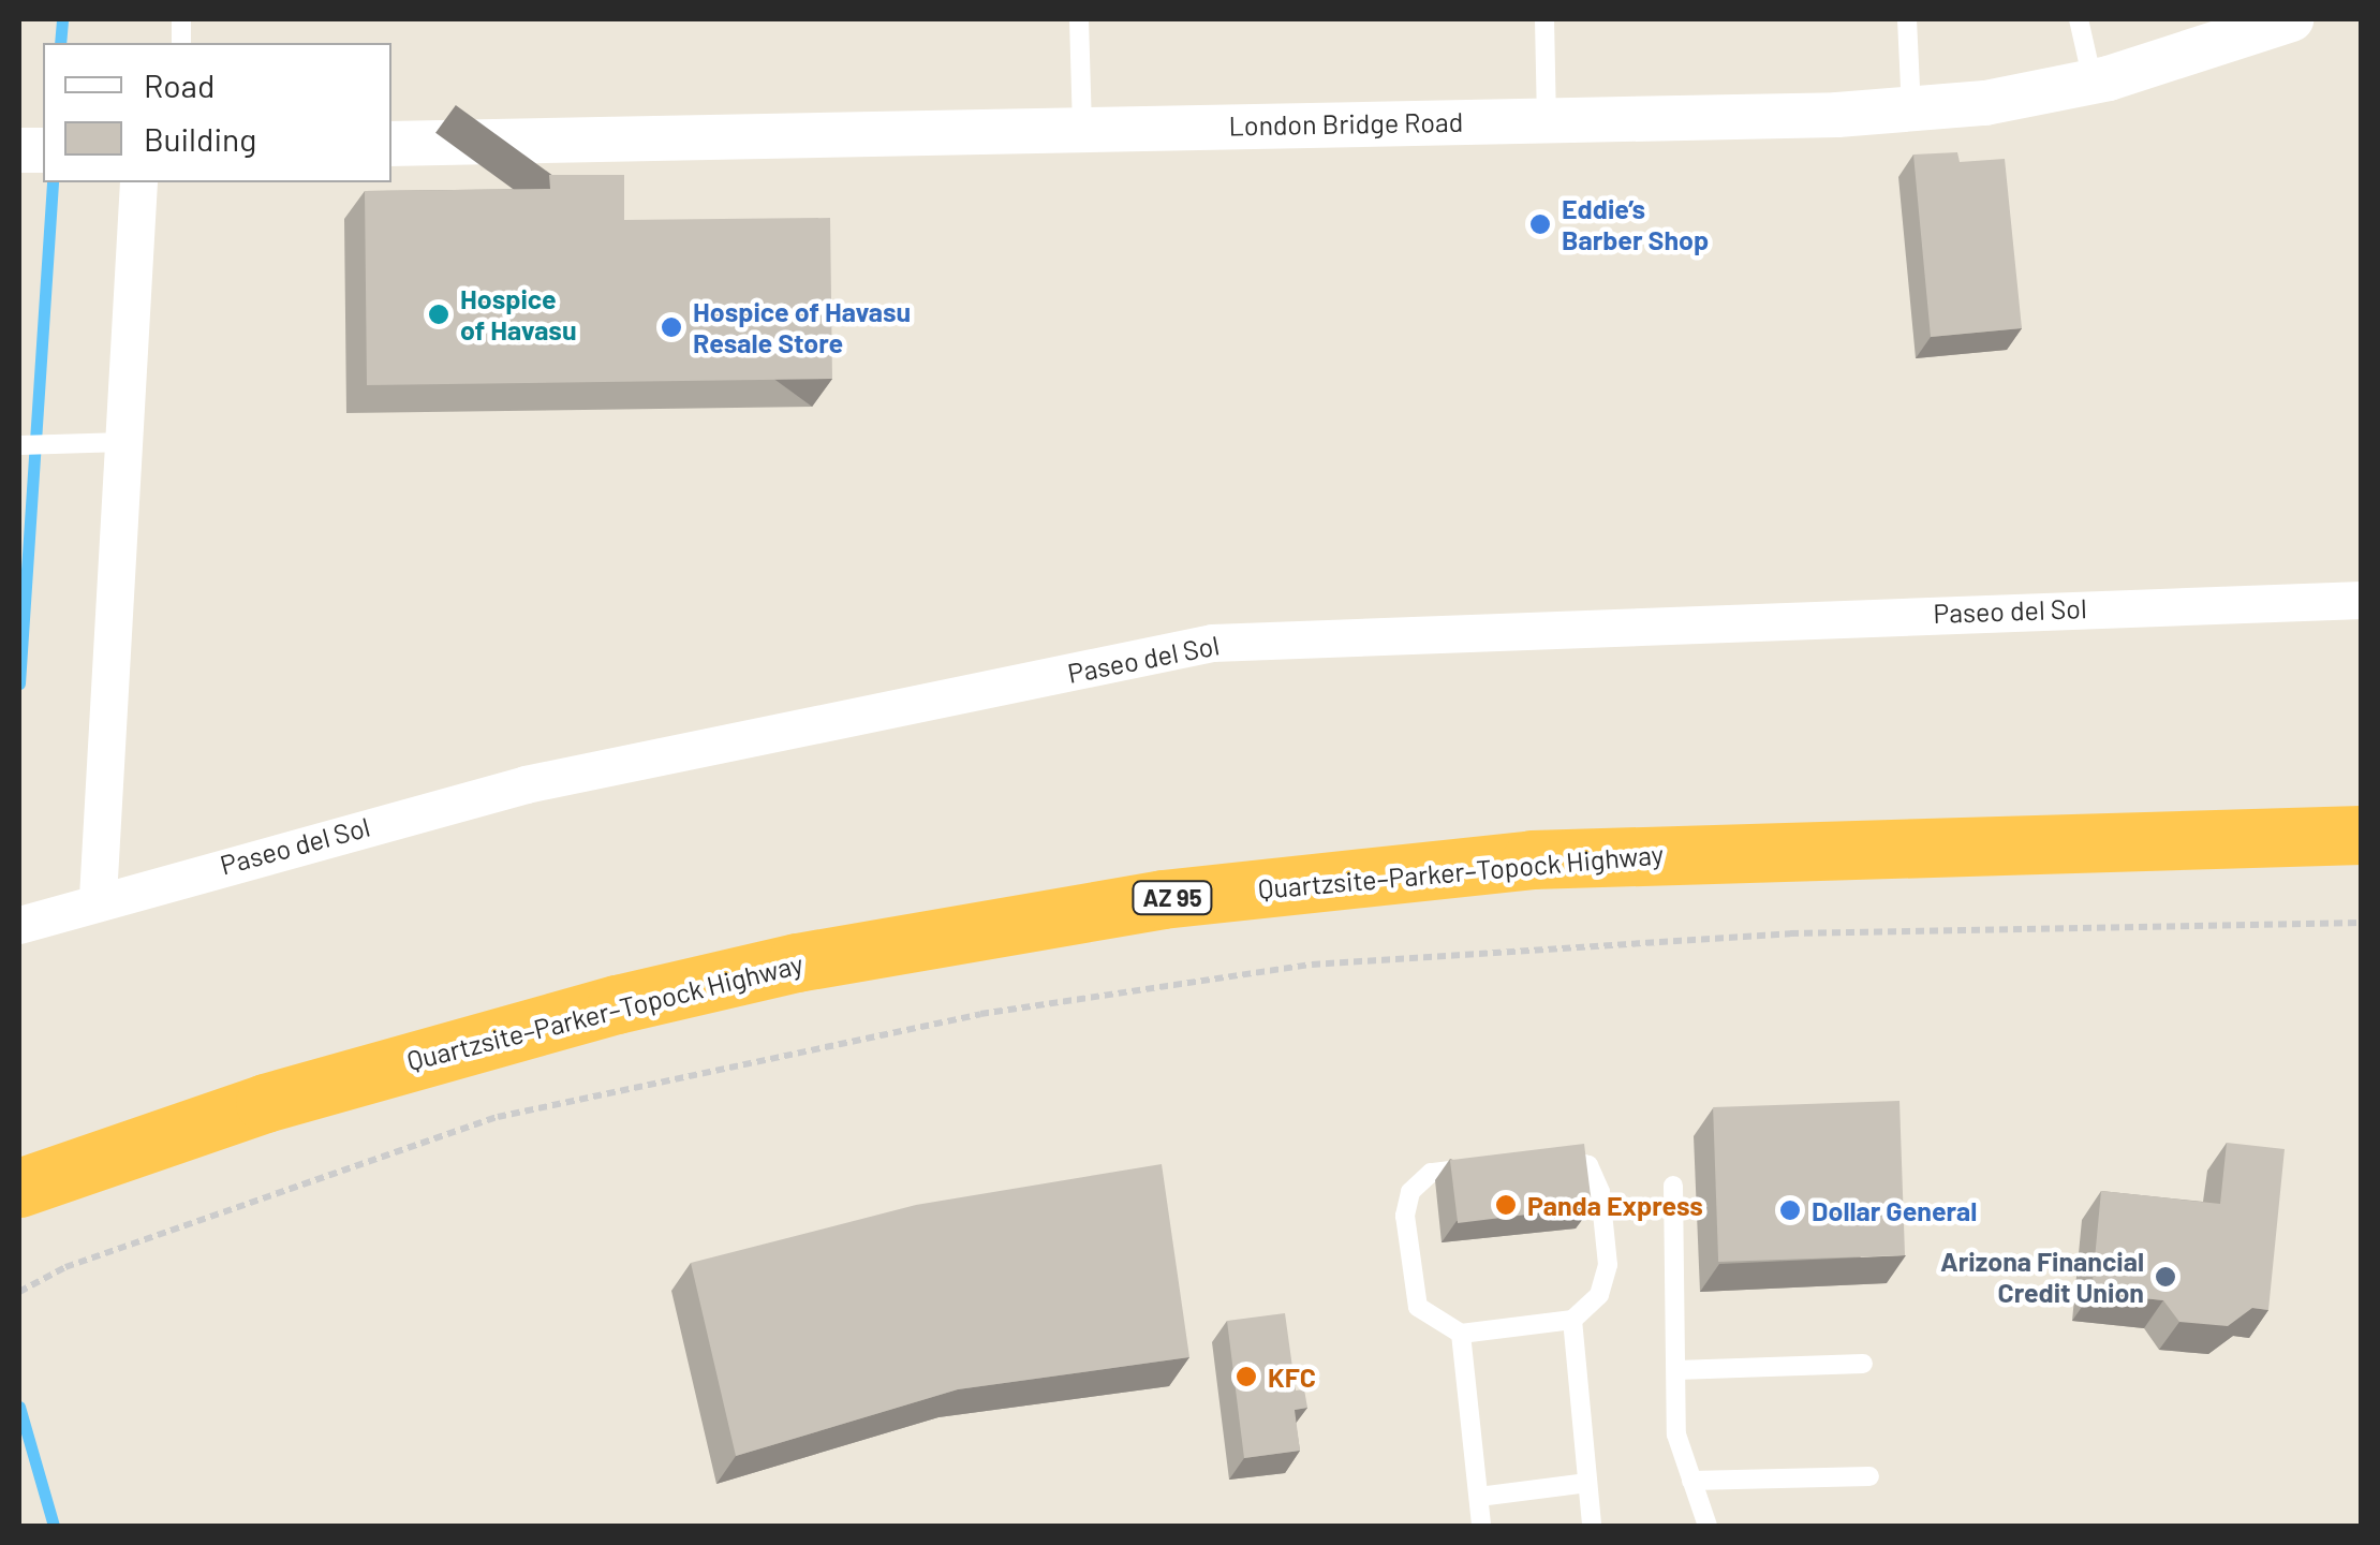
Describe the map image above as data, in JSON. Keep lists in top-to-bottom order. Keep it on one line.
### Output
{"streets":{"highway":["Quartzsite–Parker–Topock Highway","AZ 95"],"street":["London Bridge Road","Paseo del Sol"]},"places":["Eddie’s Barber Shop","Hospice of Havasu","Hospice of Havasu Resale Store","Panda Express","Dollar General","Arizona Financial Credit Union","KFC"],"legend":["Road","Building"]}
